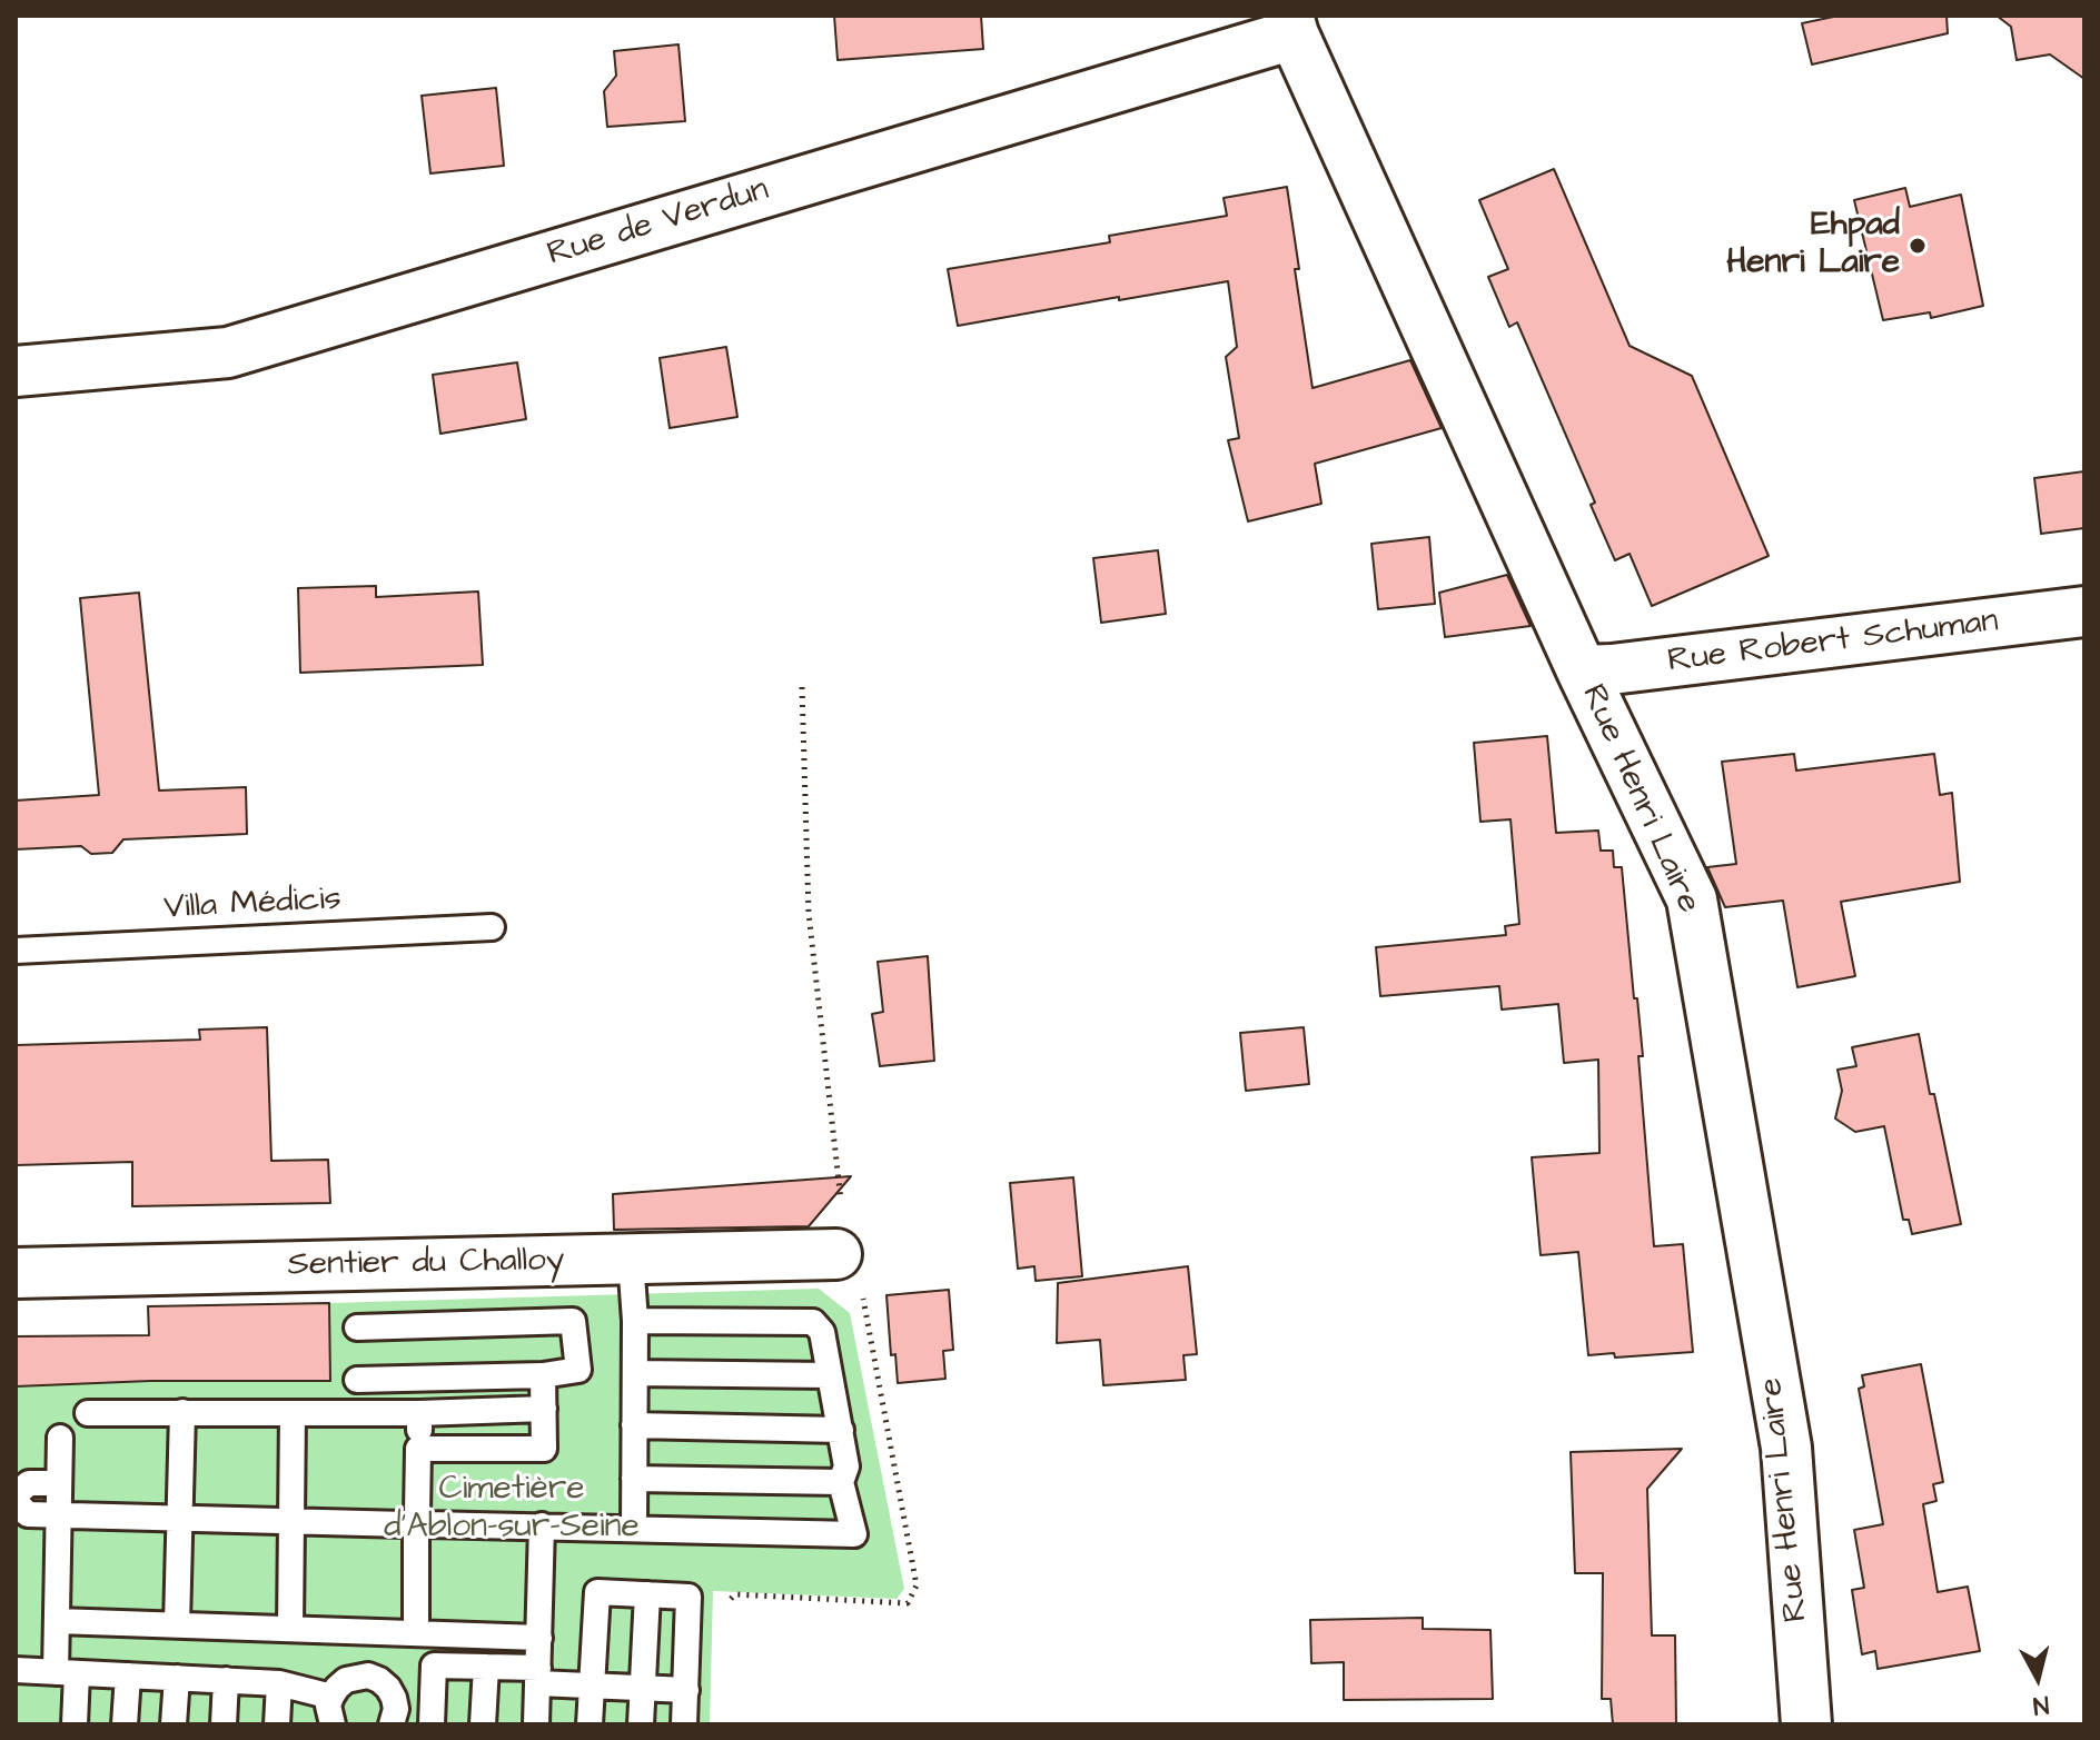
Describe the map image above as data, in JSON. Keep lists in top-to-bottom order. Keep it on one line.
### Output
{"streets":{"street":["Rue de Verdun","Rue Robert Schuman","Rue Henri Laire","Sentier du Challoy"],"lane":["Villa Médicis"]},"crossings":[["Rue de Verdun","Rue Henri Laire"],["Rue Robert Schuman","Rue Henri Laire"]],"parks":["Cimetière d'Ablon-sur-Seine"],"places":["Ehpad Henri Laire"],"north":"bottom"}
